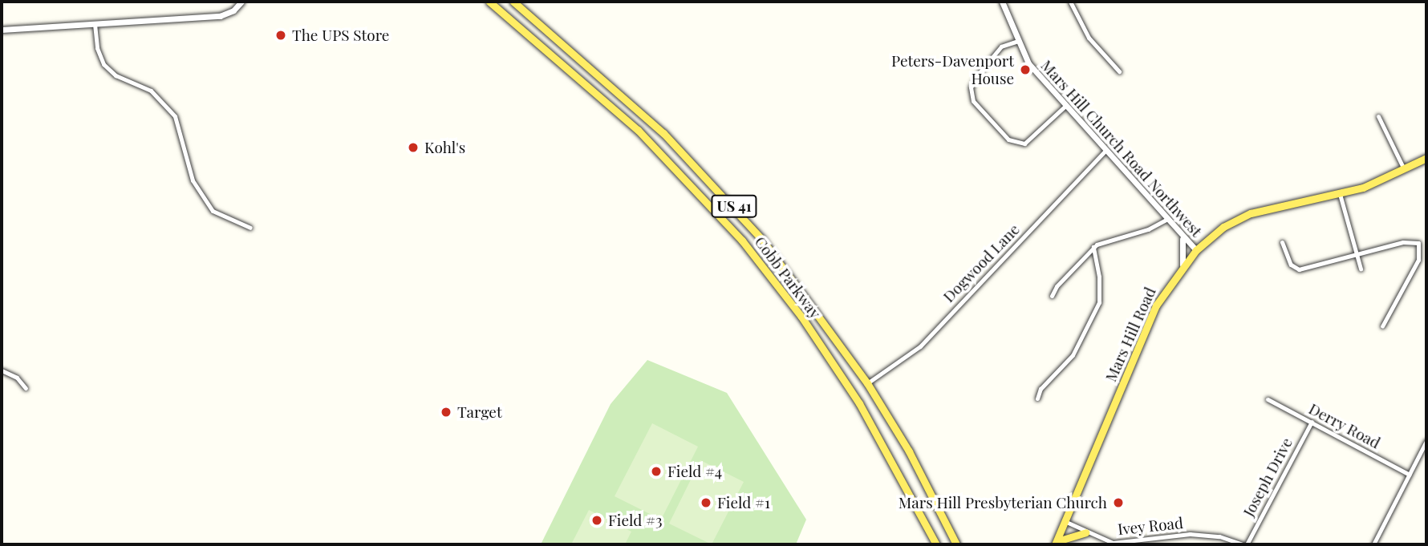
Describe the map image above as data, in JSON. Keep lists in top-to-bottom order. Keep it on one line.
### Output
{"streets":{"main road":["US 41","Cobb Parkway","Mars Hill Road"],"street":["Mars Hill Church Road Northwest","Dogwood Lane","Derry Road","Joseph Drive","Ivey Road"]},"crossings":[["Mars Hill Church Road Northwest","Dogwood Lane"],["Mars Hill Church Road Northwest","Mars Hill Road"],["Dogwood Lane","Cobb Parkway"],["Mars Hill Road","Ivey Road"],["Derry Road","Joseph Drive"],["Joseph Drive","Ivey Road"]],"places":["The UPS Store","Peters-Davenport House","Kohl's","Target","Field #4","Field #1","Mars Hill Presbyterian Church","Field #3"]}
